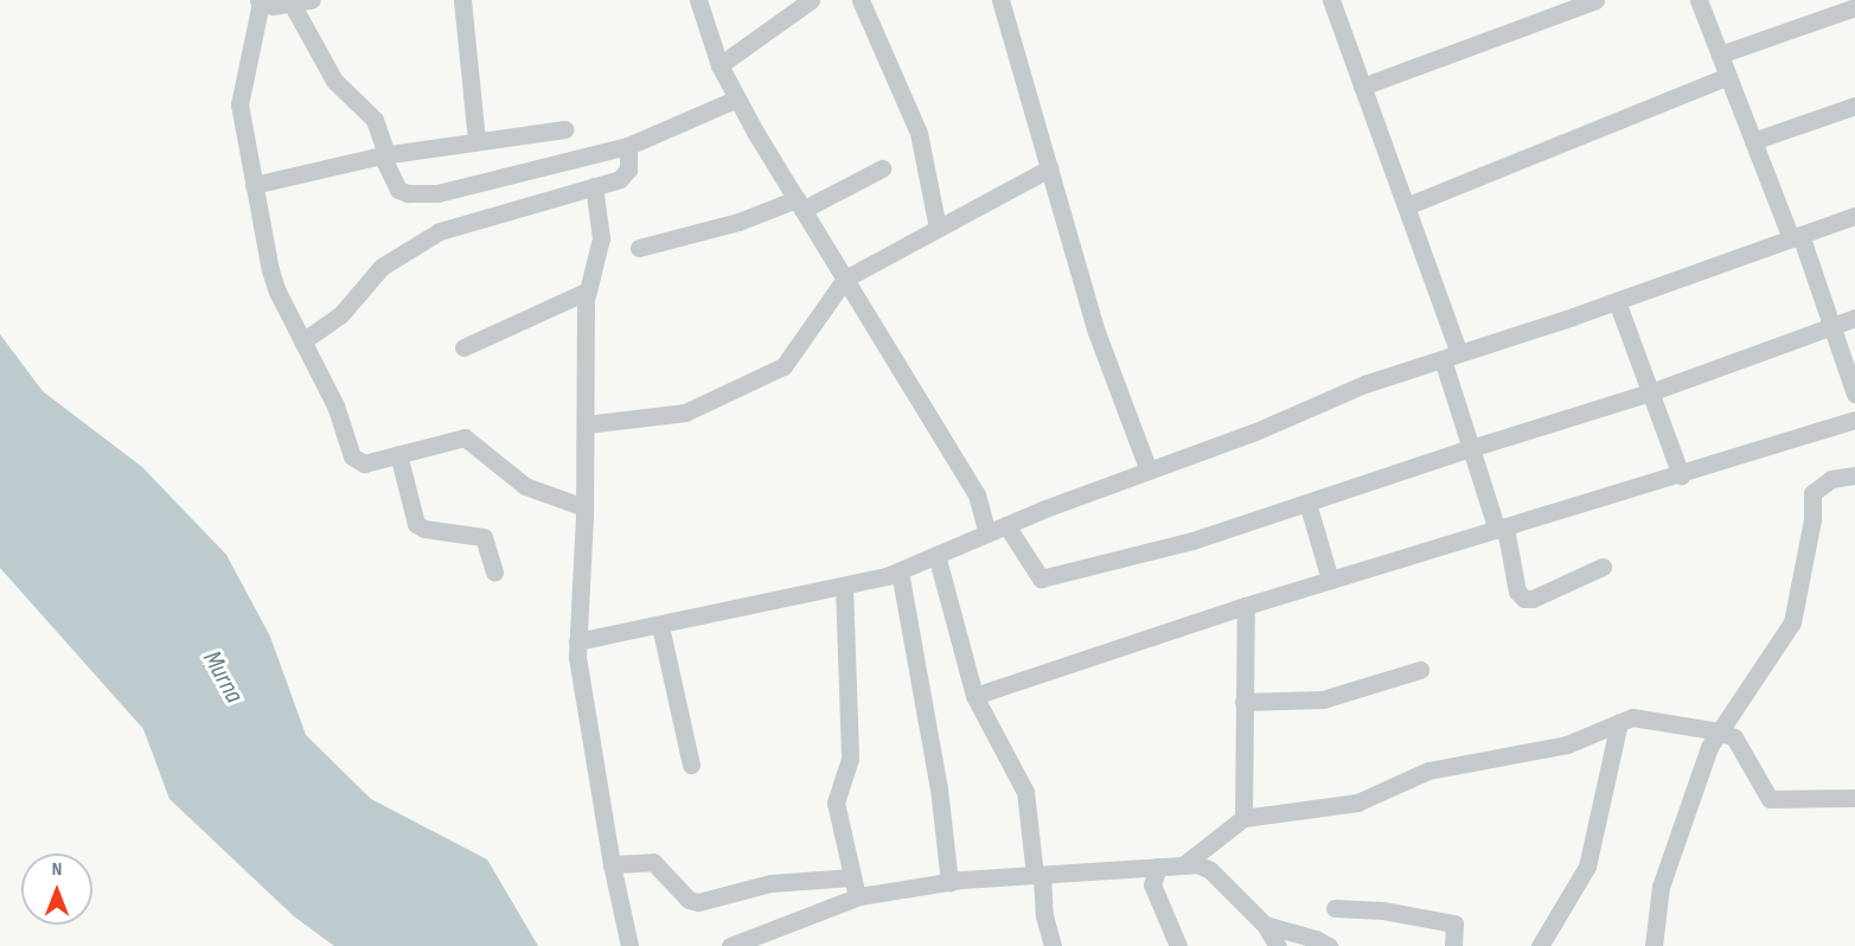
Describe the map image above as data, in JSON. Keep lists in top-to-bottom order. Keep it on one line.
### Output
{"water":["Murna"],"north":"top"}
